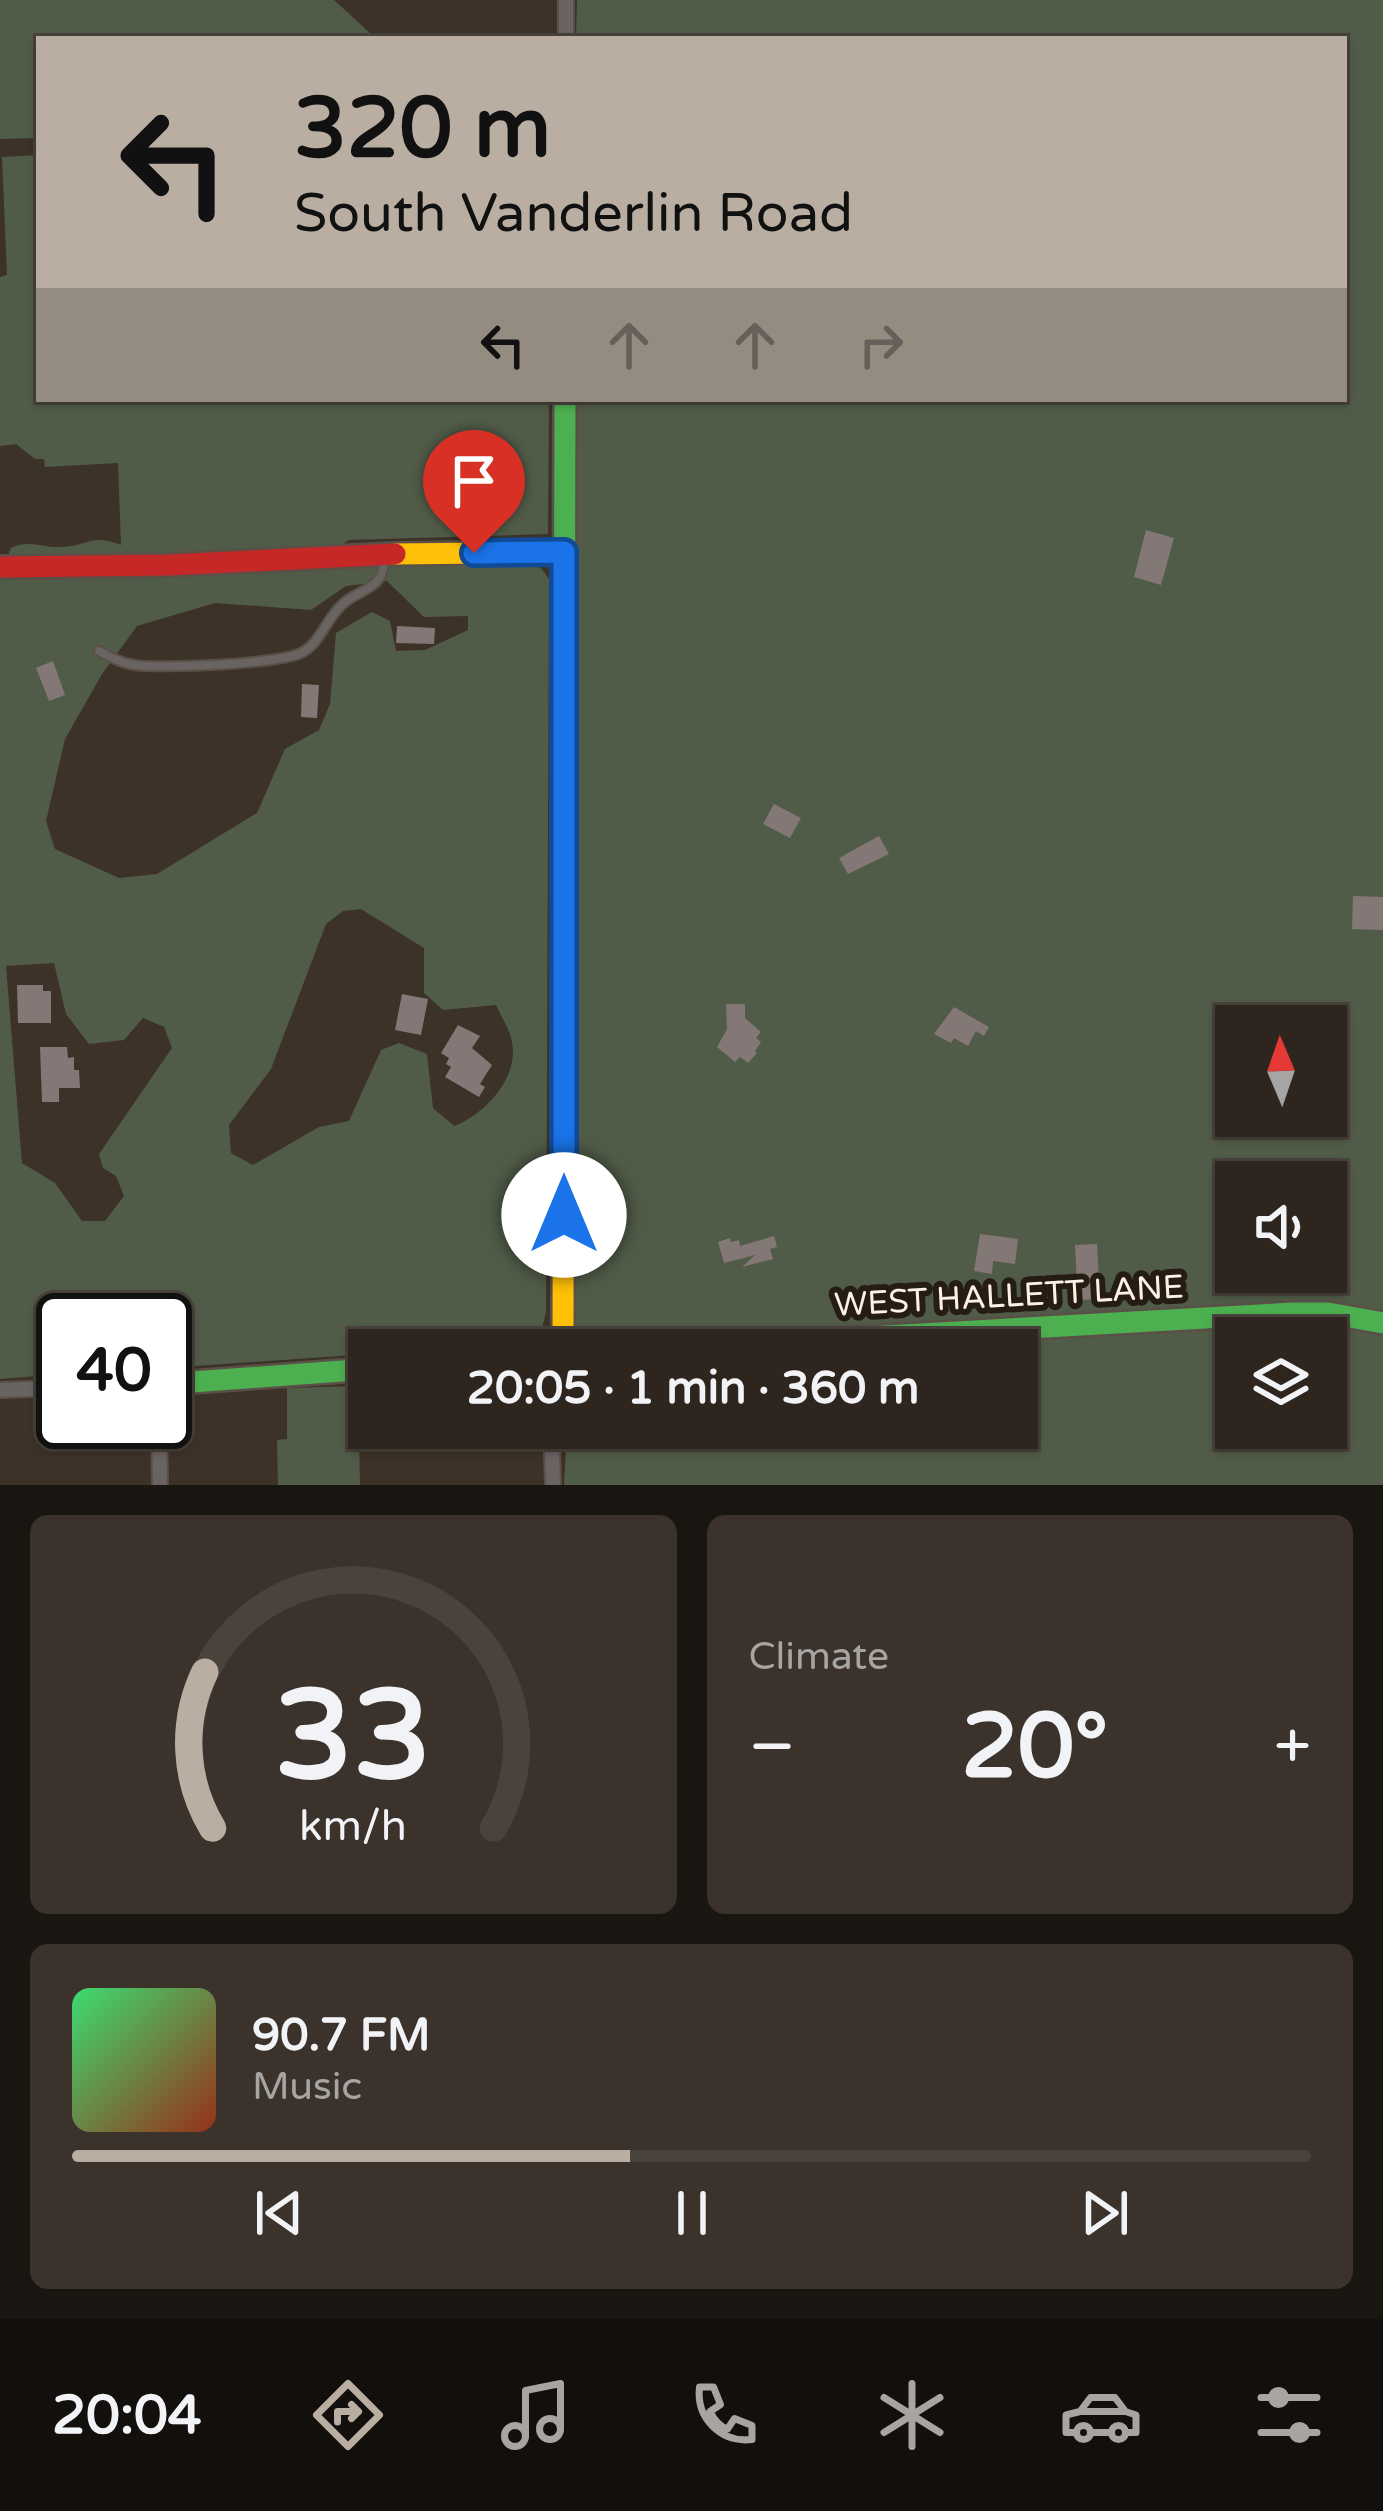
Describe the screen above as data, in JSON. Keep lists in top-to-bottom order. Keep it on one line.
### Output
{"streets":{"street":["WEST HALLETT LANE"]},"north":"top","page":{"turn":["320 m","South Vanderlin Road"],"limit":"40","trip":"20:05 · 1 min · 360 m","tile":"Climate","heat":["−","20°","+"],"song":["90.7 FM","Music"],"tabs":"20:04","gauge":["33","km/h"]}}
